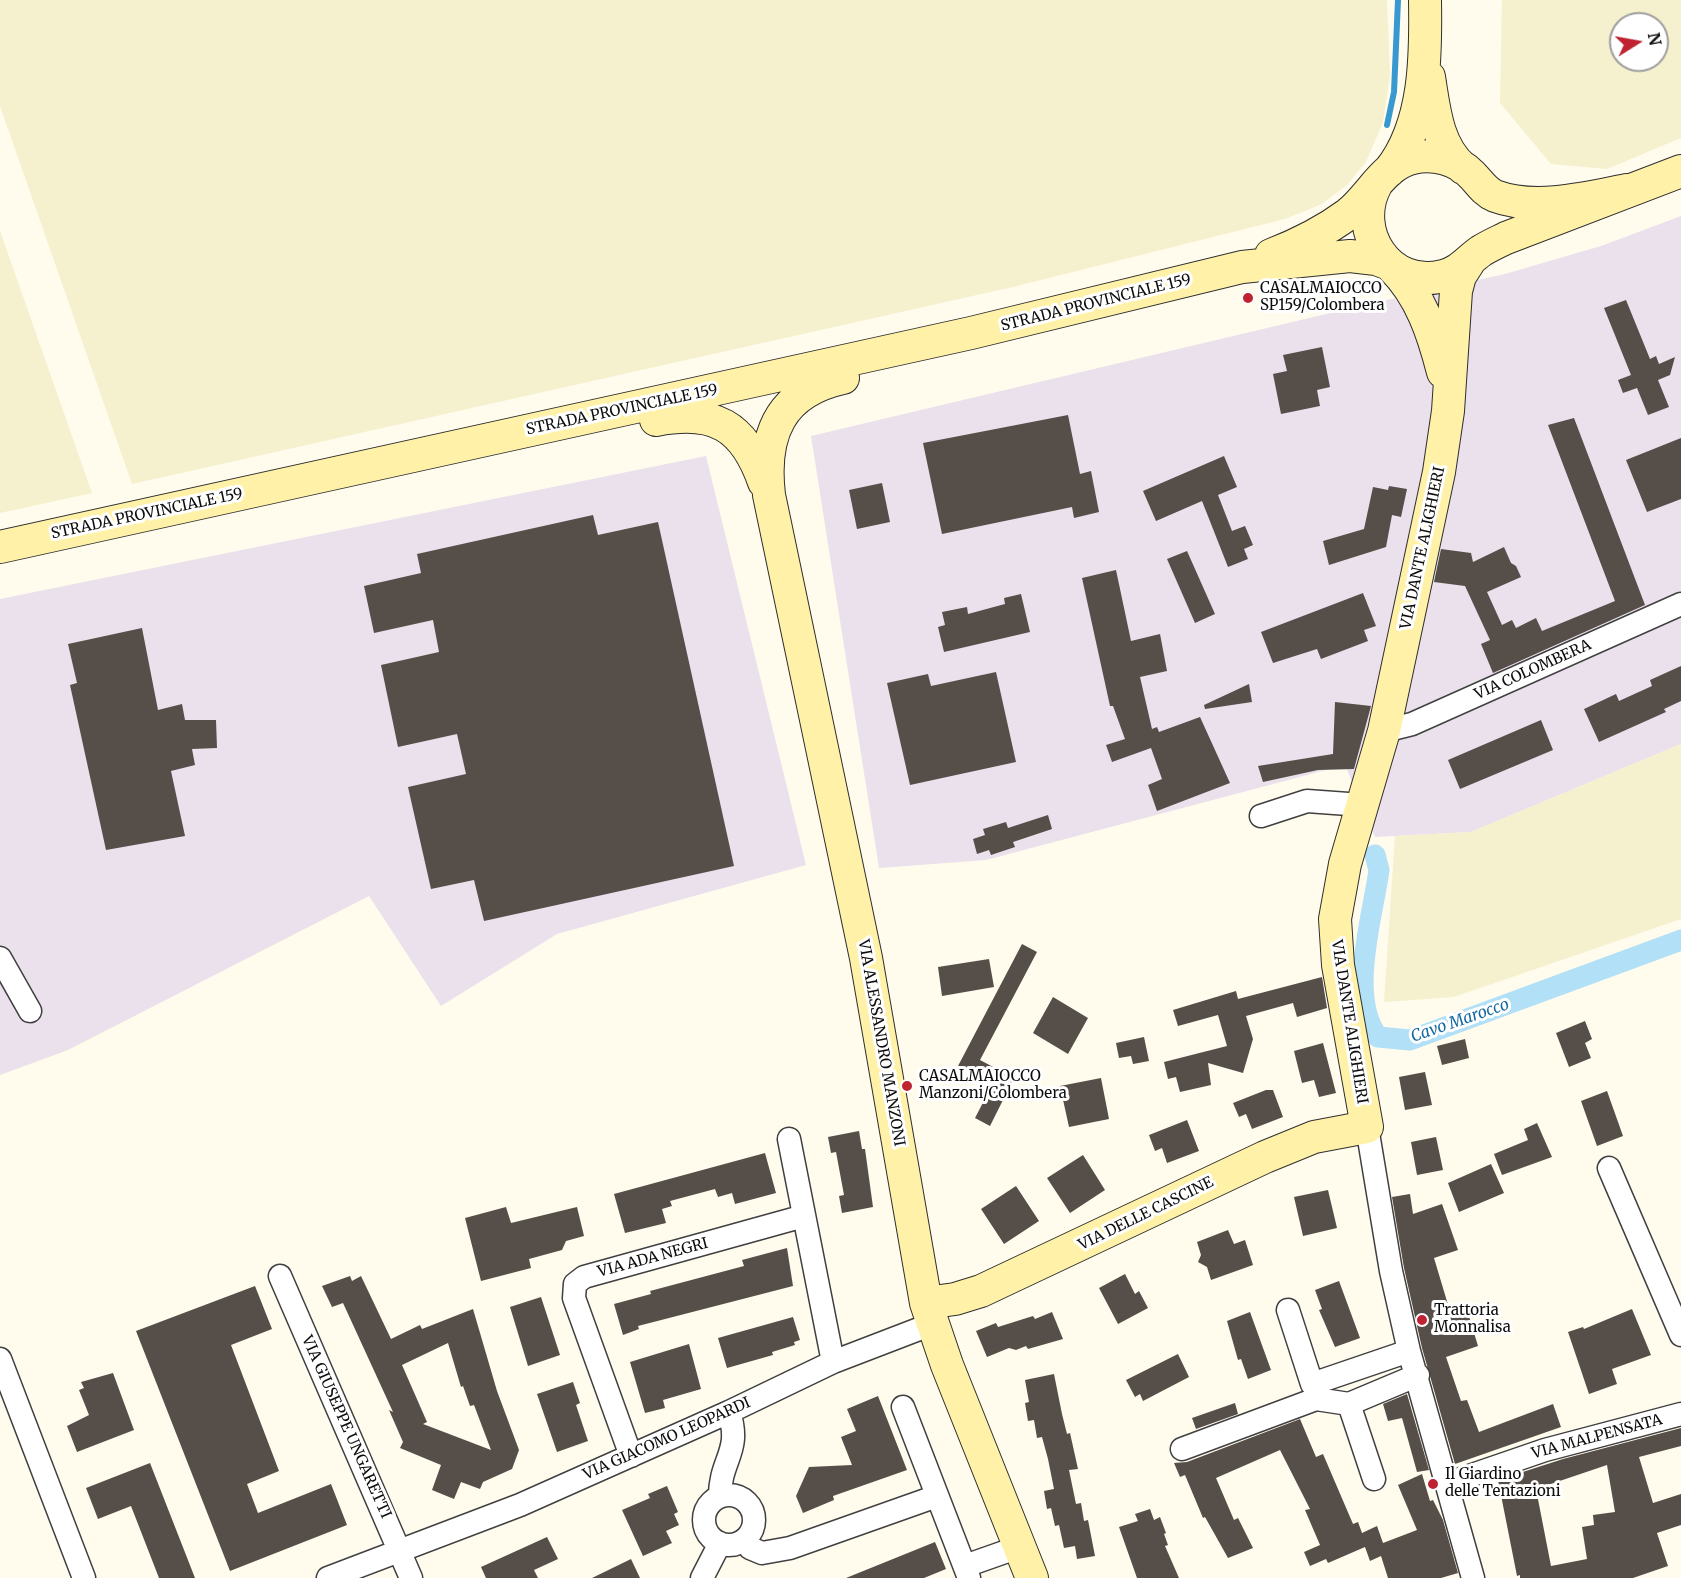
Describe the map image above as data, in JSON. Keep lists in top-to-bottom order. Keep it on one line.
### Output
{"streets":{"street":["STRADA PROVINCIALE 159","VIA DANTE ALIGHIERI","VIA COLOMBERA","VIA ALESSANDRO MANZONI","VIA DELLE CASCINE","VIA ADA NEGRI","VIA GIUSEPPE UNGARETTI","VIA MALPENSATA","VIA GIACOMO LEOPARDI"]},"crossings":[["STRADA PROVINCIALE 159","VIA DANTE ALIGHIERI"],["VIA DANTE ALIGHIERI","VIA COLOMBERA"],["VIA DANTE ALIGHIERI","VIA DELLE CASCINE"],["VIA DANTE ALIGHIERI","VIA MALPENSATA"],["VIA ALESSANDRO MANZONI","VIA DELLE CASCINE"],["VIA ALESSANDRO MANZONI","VIA GIACOMO LEOPARDI"],["VIA DELLE CASCINE","VIA GIACOMO LEOPARDI"],["VIA ADA NEGRI","VIA GIACOMO LEOPARDI"],["VIA GIUSEPPE UNGARETTI","VIA GIACOMO LEOPARDI"]],"water":["Cavo Marocco"],"places":["CASALMAIOCCO SP159/Colombera","CASALMAIOCCO Manzoni/Colombera","Trattoria Monnalisa","Il Giardino delle Tentazioni"],"north":"right"}
